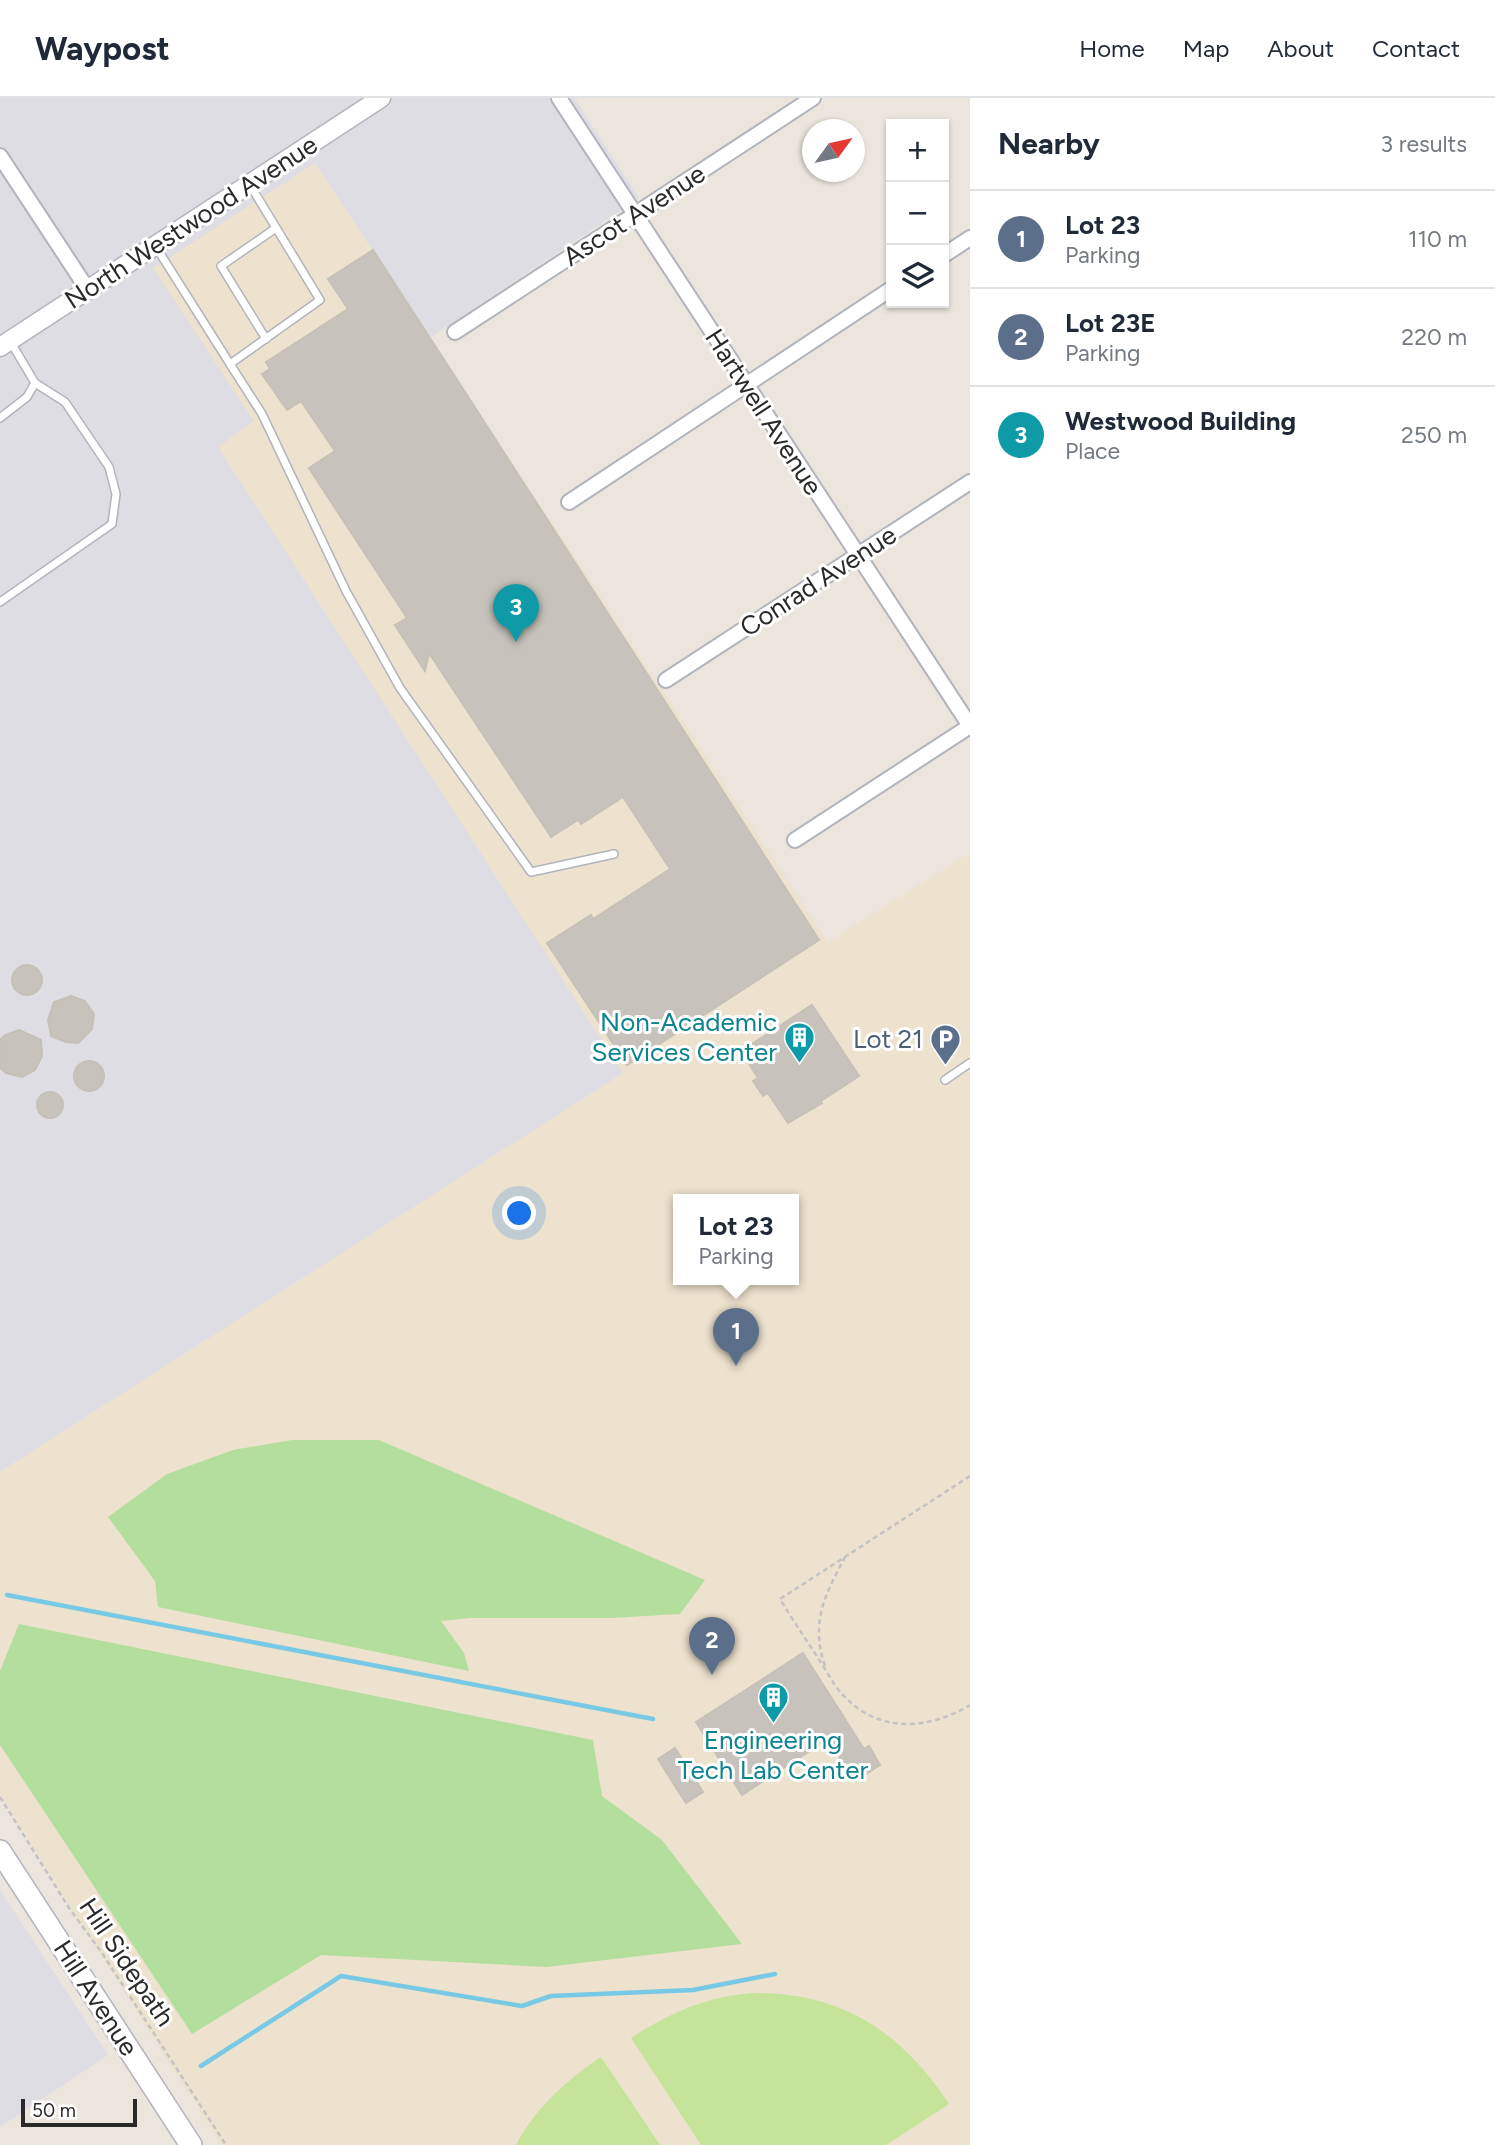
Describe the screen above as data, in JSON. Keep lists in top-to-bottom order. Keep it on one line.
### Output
{"streets":{"main road":["Hill Avenue"],"street":["Ascot Avenue","North Westwood Avenue","Hartwell Avenue","Conrad Avenue"],"path":["Hill Sidepath"]},"crossings":[["Ascot Avenue","Hartwell Avenue"],["Hartwell Avenue","Conrad Avenue"]],"places":{"building":["Non-Academic Services Center","Engineering Tech Lab Center"],"parking":["Lot 21"]},"scale_bar":"50 m","north":"top right","page":{"header":"Waypost","nav":["Home","Map","About","Contact"],"heading":["Nearby","3 results"],"map_buttons":["+","−"],"list":[{"mark":"1","name":"Lot 23","note":"Parking","value":"110 m"},{"mark":"2","name":"Lot 23E","note":"Parking","value":"220 m"},{"mark":"3","name":"Westwood Building","note":"Place","value":"250 m"}],"pins":["3","1","2"],"popup":["Lot 23","Parking"],"scale":"50 m"}}
